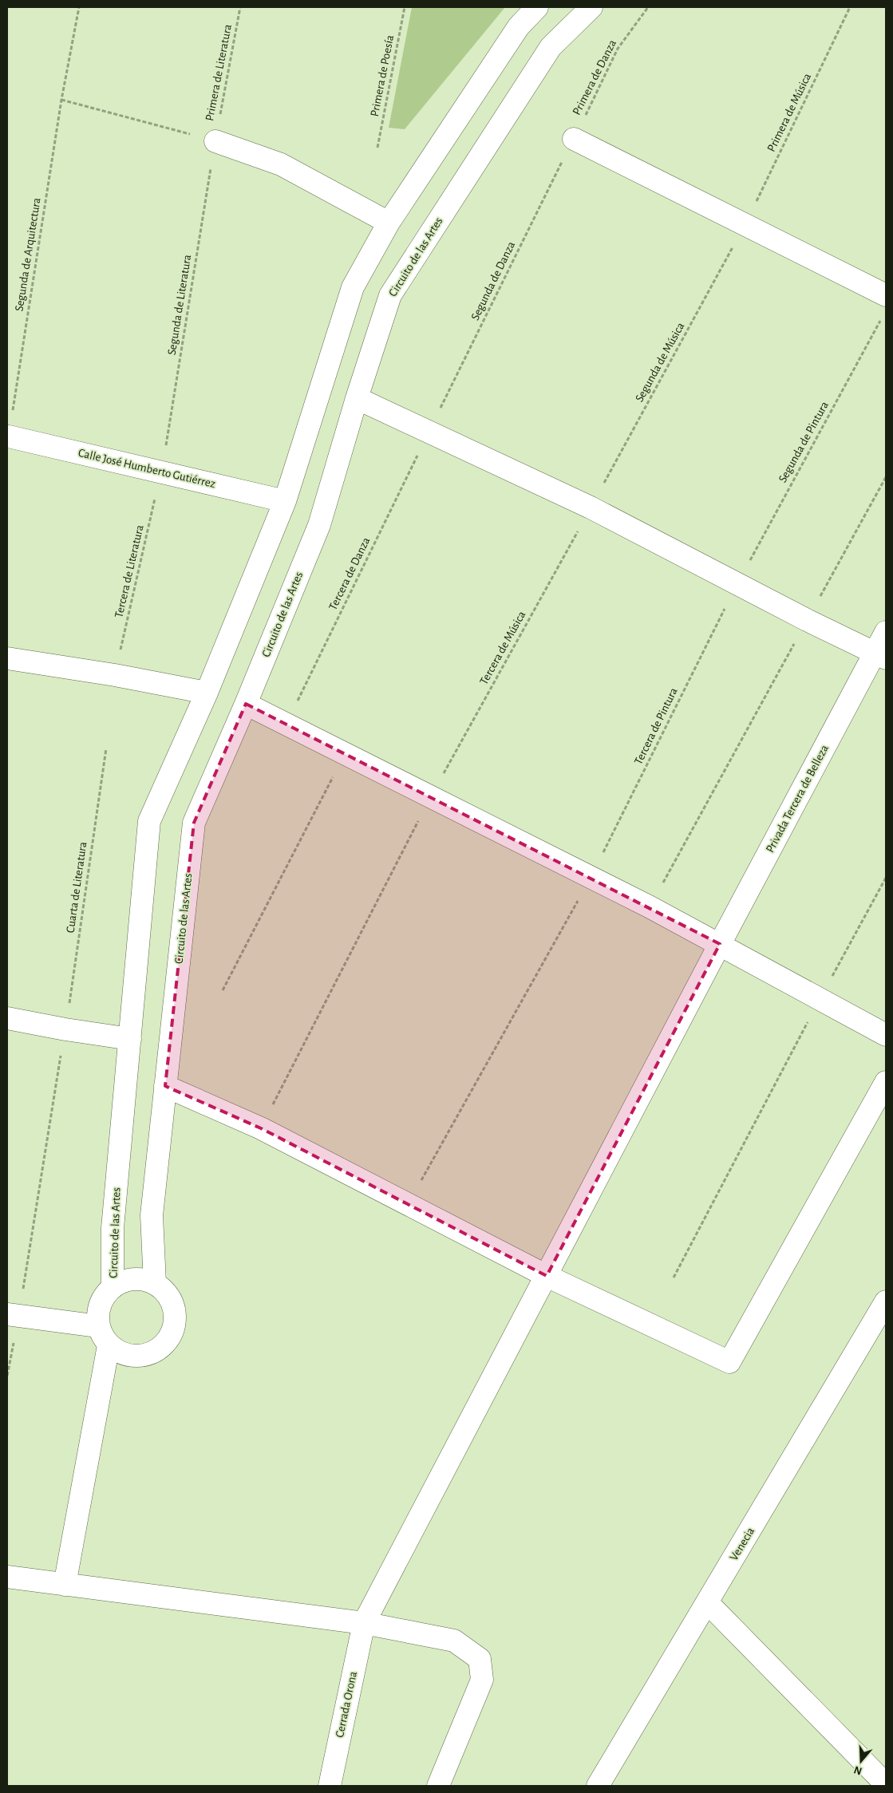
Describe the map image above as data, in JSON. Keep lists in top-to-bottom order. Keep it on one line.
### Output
{"streets":{"street":["Circuito de las Artes","Calle José Humberto Gutiérrez","Privada Tercera de Belleza","Venecia","Cerrada Orona"],"path":["Primera de Literatura","Primera de Poesía","Primera de Danza","Primera de Música","Segunda de Arquitectura","Segunda de Danza","Segunda de Literatura","Segunda de Música","Segunda de Pintura","Tercera de Literatura","Tercera de Danza","Tercera de Música","Tercera de Pintura","Cuarta de Literatura"]},"crossings":[["Primera de Literatura","Segunda de Literatura"],["Primera de Danza","Segunda de Danza"],["Primera de Música","Segunda de Música"],["Segunda de Arquitectura","Calle José Humberto Gutiérrez"],["Circuito de las Artes","Calle José Humberto Gutiérrez"],["Segunda de Danza","Tercera de Danza"],["Segunda de Literatura","Calle José Humberto Gutiérrez"],["Segunda de Literatura","Tercera de Literatura"],["Segunda de Música","Tercera de Música"],["Segunda de Pintura","Tercera de Pintura"],["Calle José Humberto Gutiérrez","Tercera de Literatura"],["Privada Tercera de Belleza","Cerrada Orona"]],"north":"bottom"}
